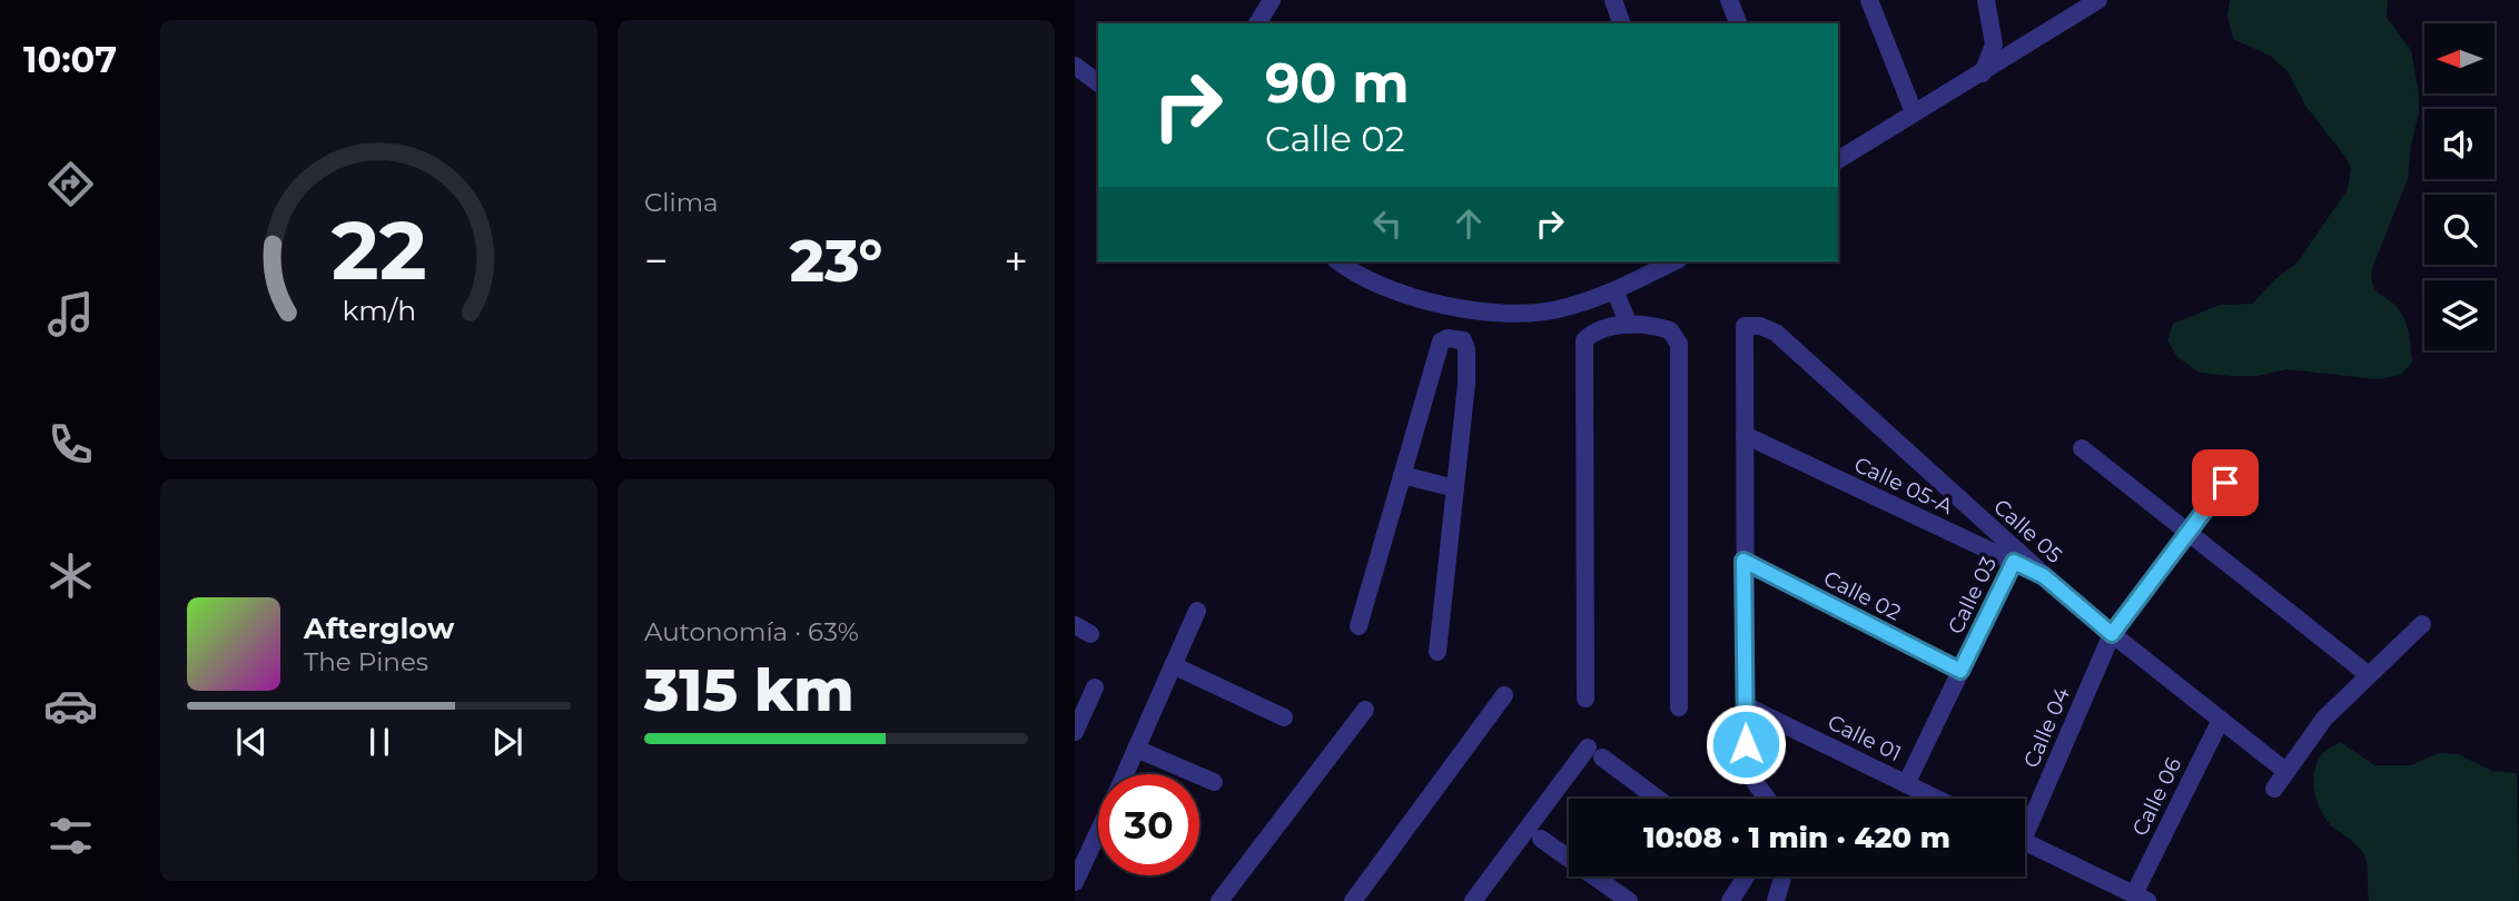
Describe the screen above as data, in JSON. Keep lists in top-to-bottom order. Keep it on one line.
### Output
{"streets":{"street":["Calle 05-A","Calle 05","Calle 02","Calle 03","Calle 04","Calle 01","Calle 06"]},"crossings":[["Calle 05-A","Calle 05"],["Calle 05-A","Calle 03"],["Calle 05","Calle 03"],["Calle 05","Calle 04"],["Calle 05","Calle 06"],["Calle 02","Calle 03"],["Calle 03","Calle 01"]],"north":"left","page":{"tabs":"10:07","tile":["Clima",["Autonomía · 63%","315 km"]],"turn":["90 m","Calle 02"],"heat":["−","23°","+"],"song":["Afterglow","The Pines"],"limit":"30","trip":"10:08 · 1 min · 420 m","gauge":["22","km/h"]}}
